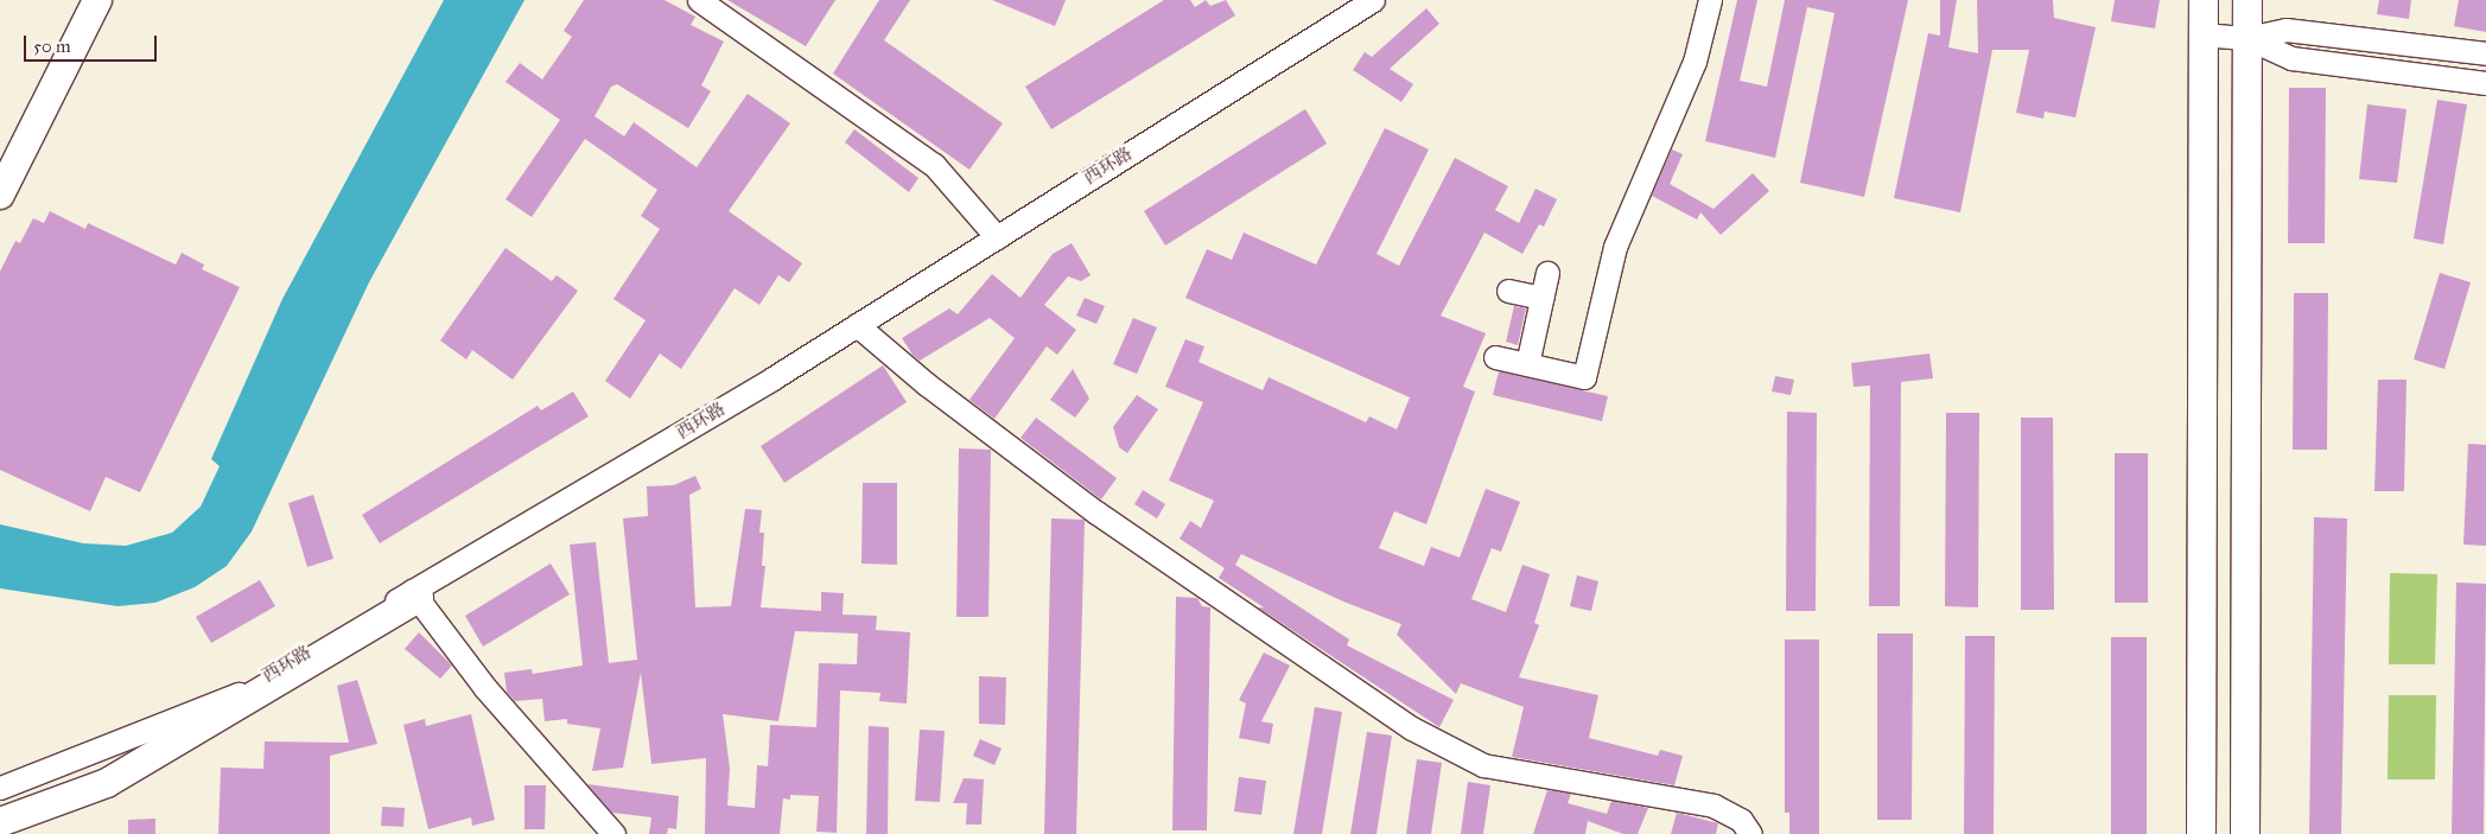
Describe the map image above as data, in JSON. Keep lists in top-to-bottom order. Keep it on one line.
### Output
{"streets":{"main road":["西环路"]},"scale_bar":"50 m"}
